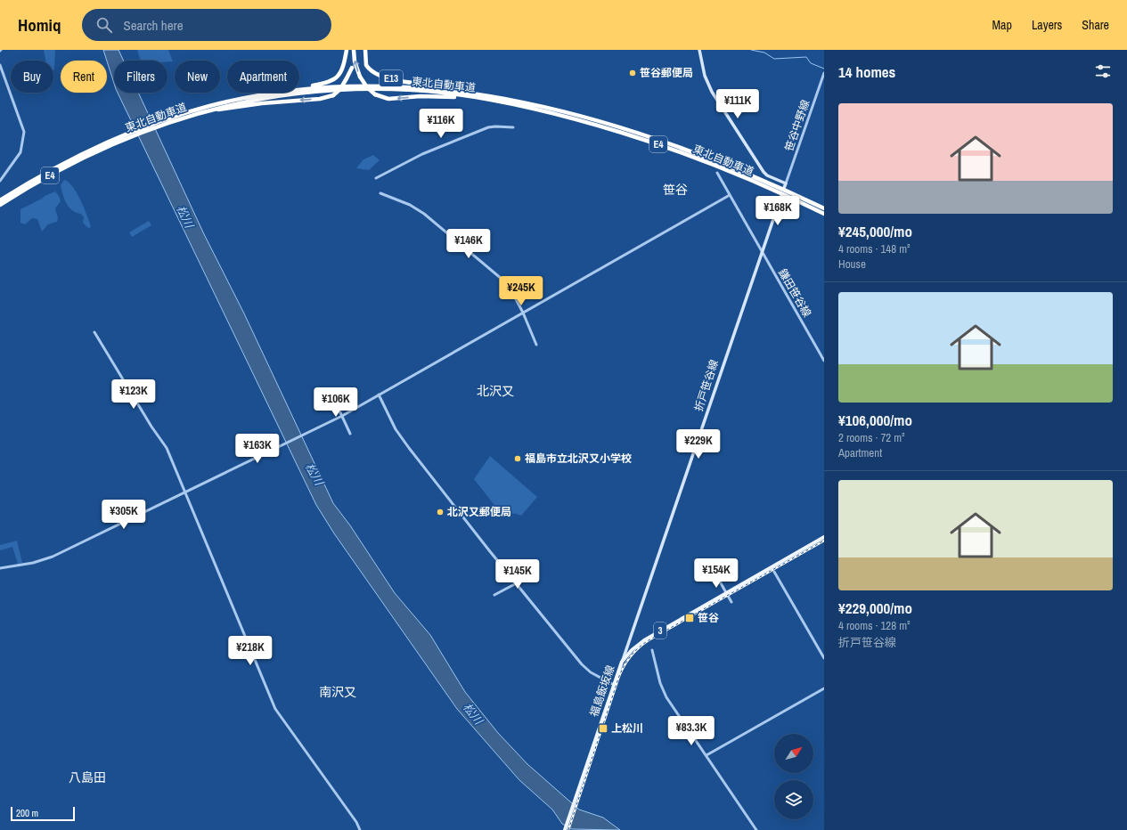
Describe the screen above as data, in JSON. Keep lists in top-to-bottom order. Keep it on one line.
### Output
{"streets":{"highway":["E13","東北自動車道","E4"],"main road":["折戸笹谷線","3","福島飯坂線"],"street":["笹谷中野線","鎌田笹谷線"]},"crossings":[["E13","東北自動車道"],["鎌田笹谷線","折戸笹谷線"],["折戸笹谷線","福島飯坂線"]],"districts":["笹谷","北沢又","南沢又","八島田"],"water":["松川"],"places":{"other":["笹谷郵便局","福島市立北沢又小学校","北沢又郵便局"],"transit":["笹谷","上松川"]},"scale_bar":"200 m","north":"top right","page":{"header":"Homiq","search":"Search here","nav":["Map","Layers","Share"],"heading":"14 homes","chip":["Buy","Rent","Filters","New","Apartment"],"price":["¥111K","¥116K","¥168K","¥146K","¥245K","¥123K","¥106K","¥229K","¥163K","¥305K","¥154K","¥145K","¥218K","¥83.3K"],"list":[{"name":"¥245,000/mo","note":"4 rooms · 148 m² · House"},{"name":"¥106,000/mo","note":"2 rooms · 72 m² · Apartment"},{"name":"¥229,000/mo","note":"4 rooms · 128 m² · 折戸笹谷線"}],"scale":"200 m"}}
